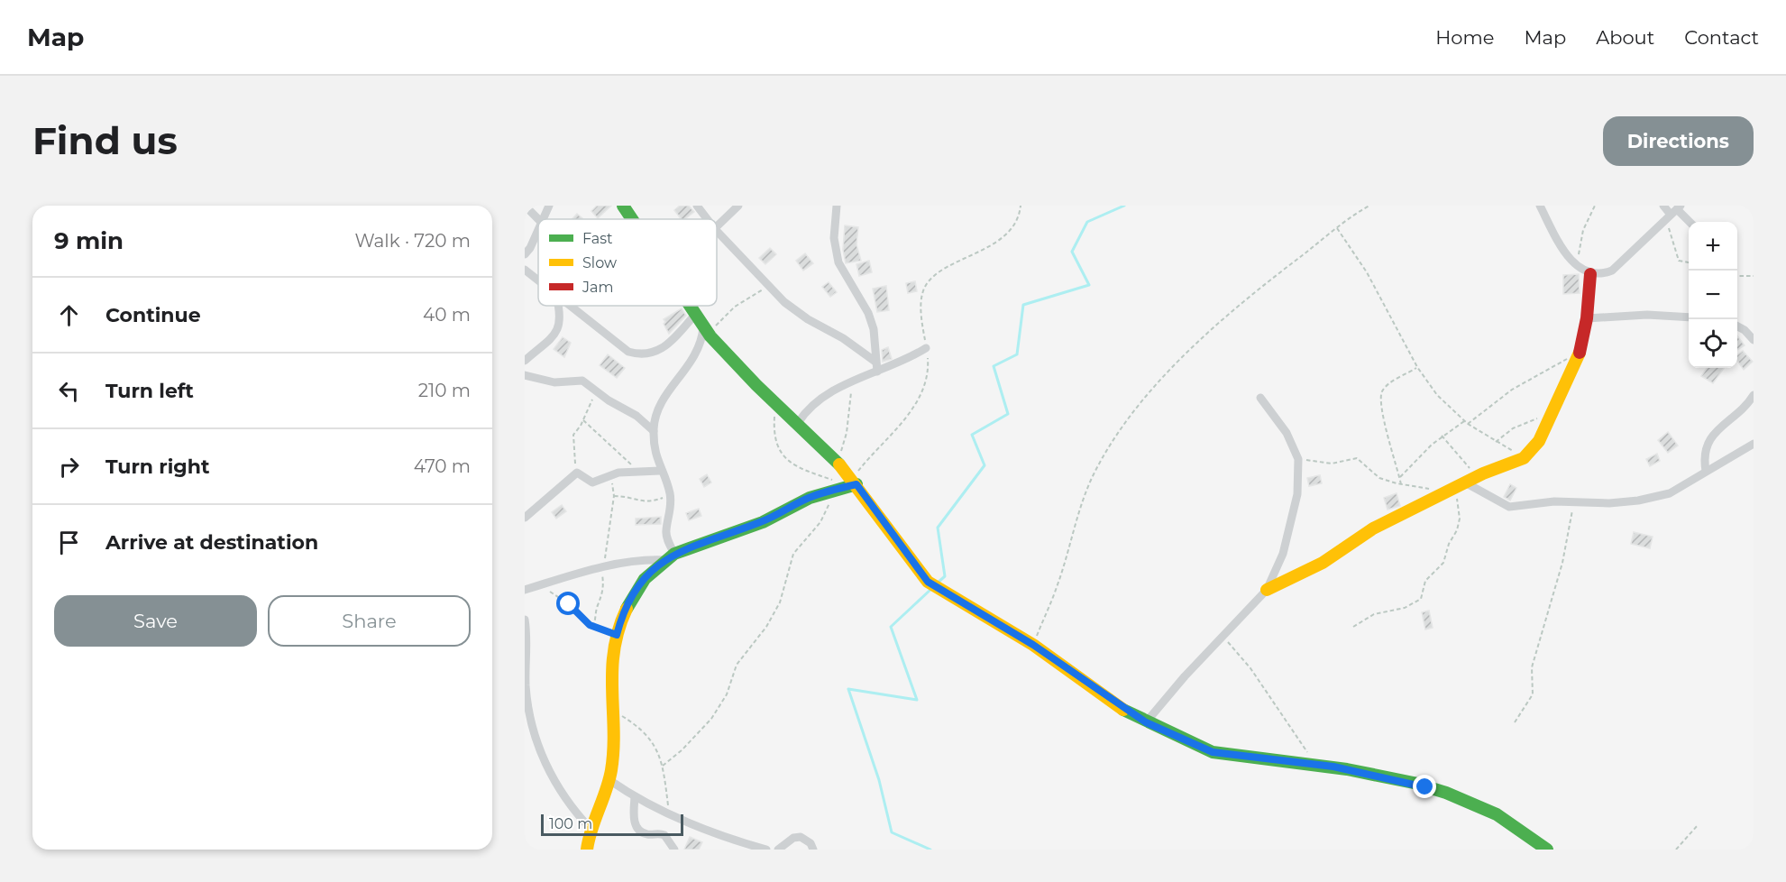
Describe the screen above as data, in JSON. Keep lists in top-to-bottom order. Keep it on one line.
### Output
{"legend":["Fast","Slow","Jam"],"scale_bar":"100 m","page":{"header":"Map","nav":["Home","Map","About","Contact"],"buttons":["Directions",["Save","Share"]],"title":"Find us","heading":["9 min","Walk · 720 m"],"map_buttons":["+","−"],"list":[["Continue","40 m"],["Turn left","210 m"],["Turn right","470 m"],"Arrive at destination"],"scale":"100 m"}}
